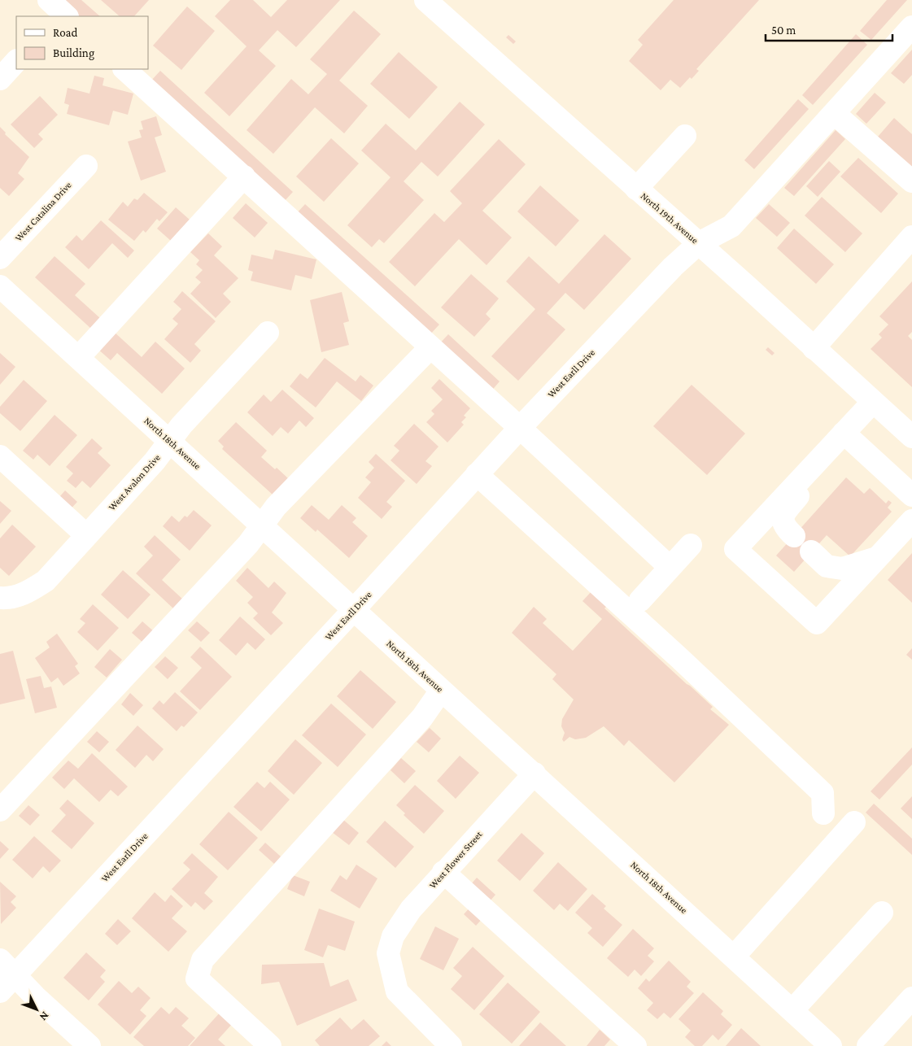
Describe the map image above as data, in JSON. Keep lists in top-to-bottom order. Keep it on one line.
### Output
{"streets":{"street":["West Catalina Drive","North 19th Avenue","West Earll Drive","North 18th Avenue","West Avalon Drive","West Flower Street"]},"crossings":[["North 19th Avenue","West Earll Drive"],["West Earll Drive","North 18th Avenue"],["North 18th Avenue","West Avalon Drive"],["North 18th Avenue","West Flower Street"]],"legend":["Road","Building"],"scale_bar":"50 m","north":"bottom right"}
